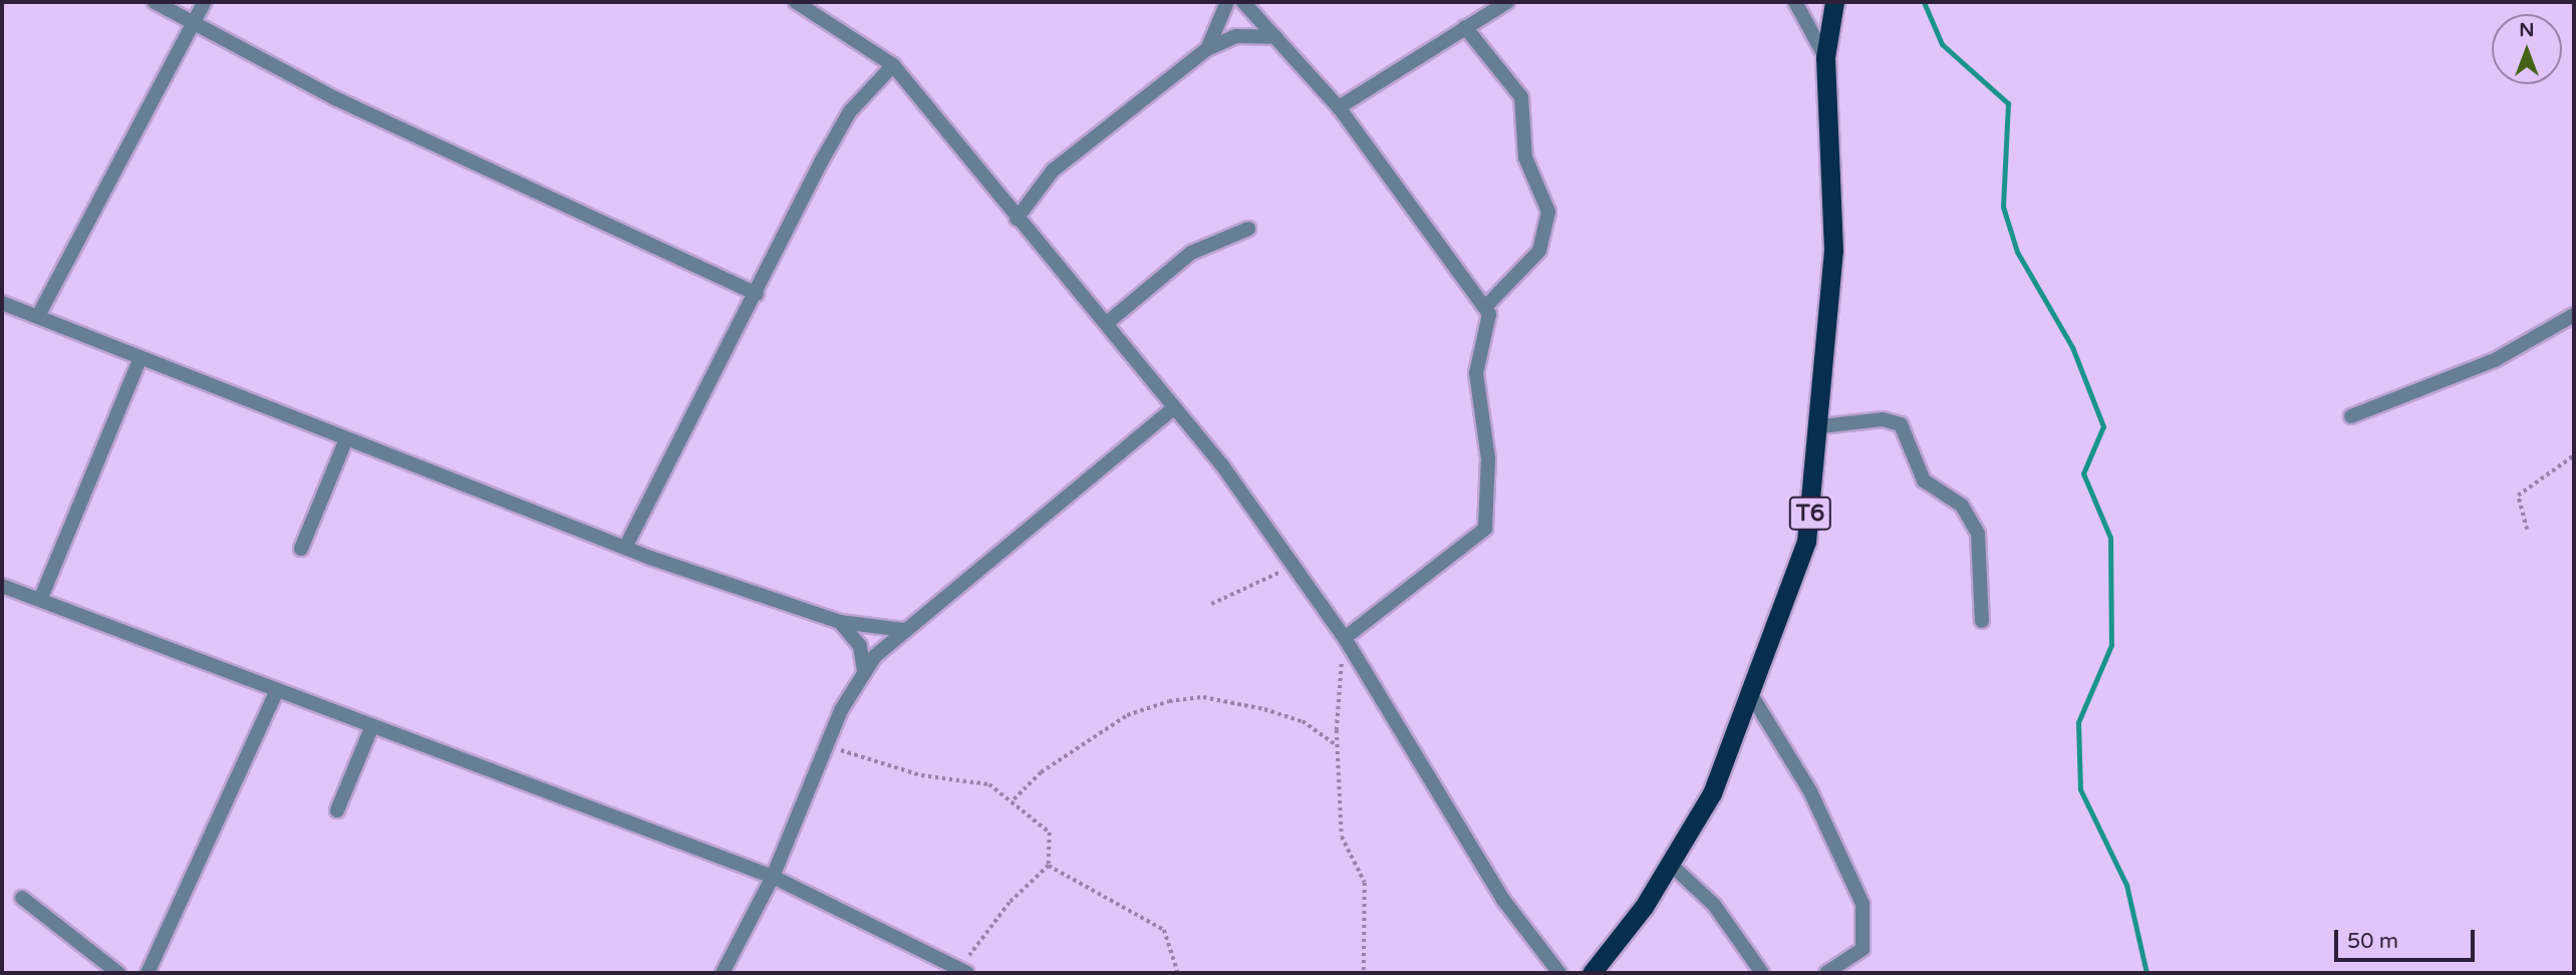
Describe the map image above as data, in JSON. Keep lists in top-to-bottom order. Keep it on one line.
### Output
{"streets":{"highway":["T6"]},"scale_bar":"50 m","north":"top"}
